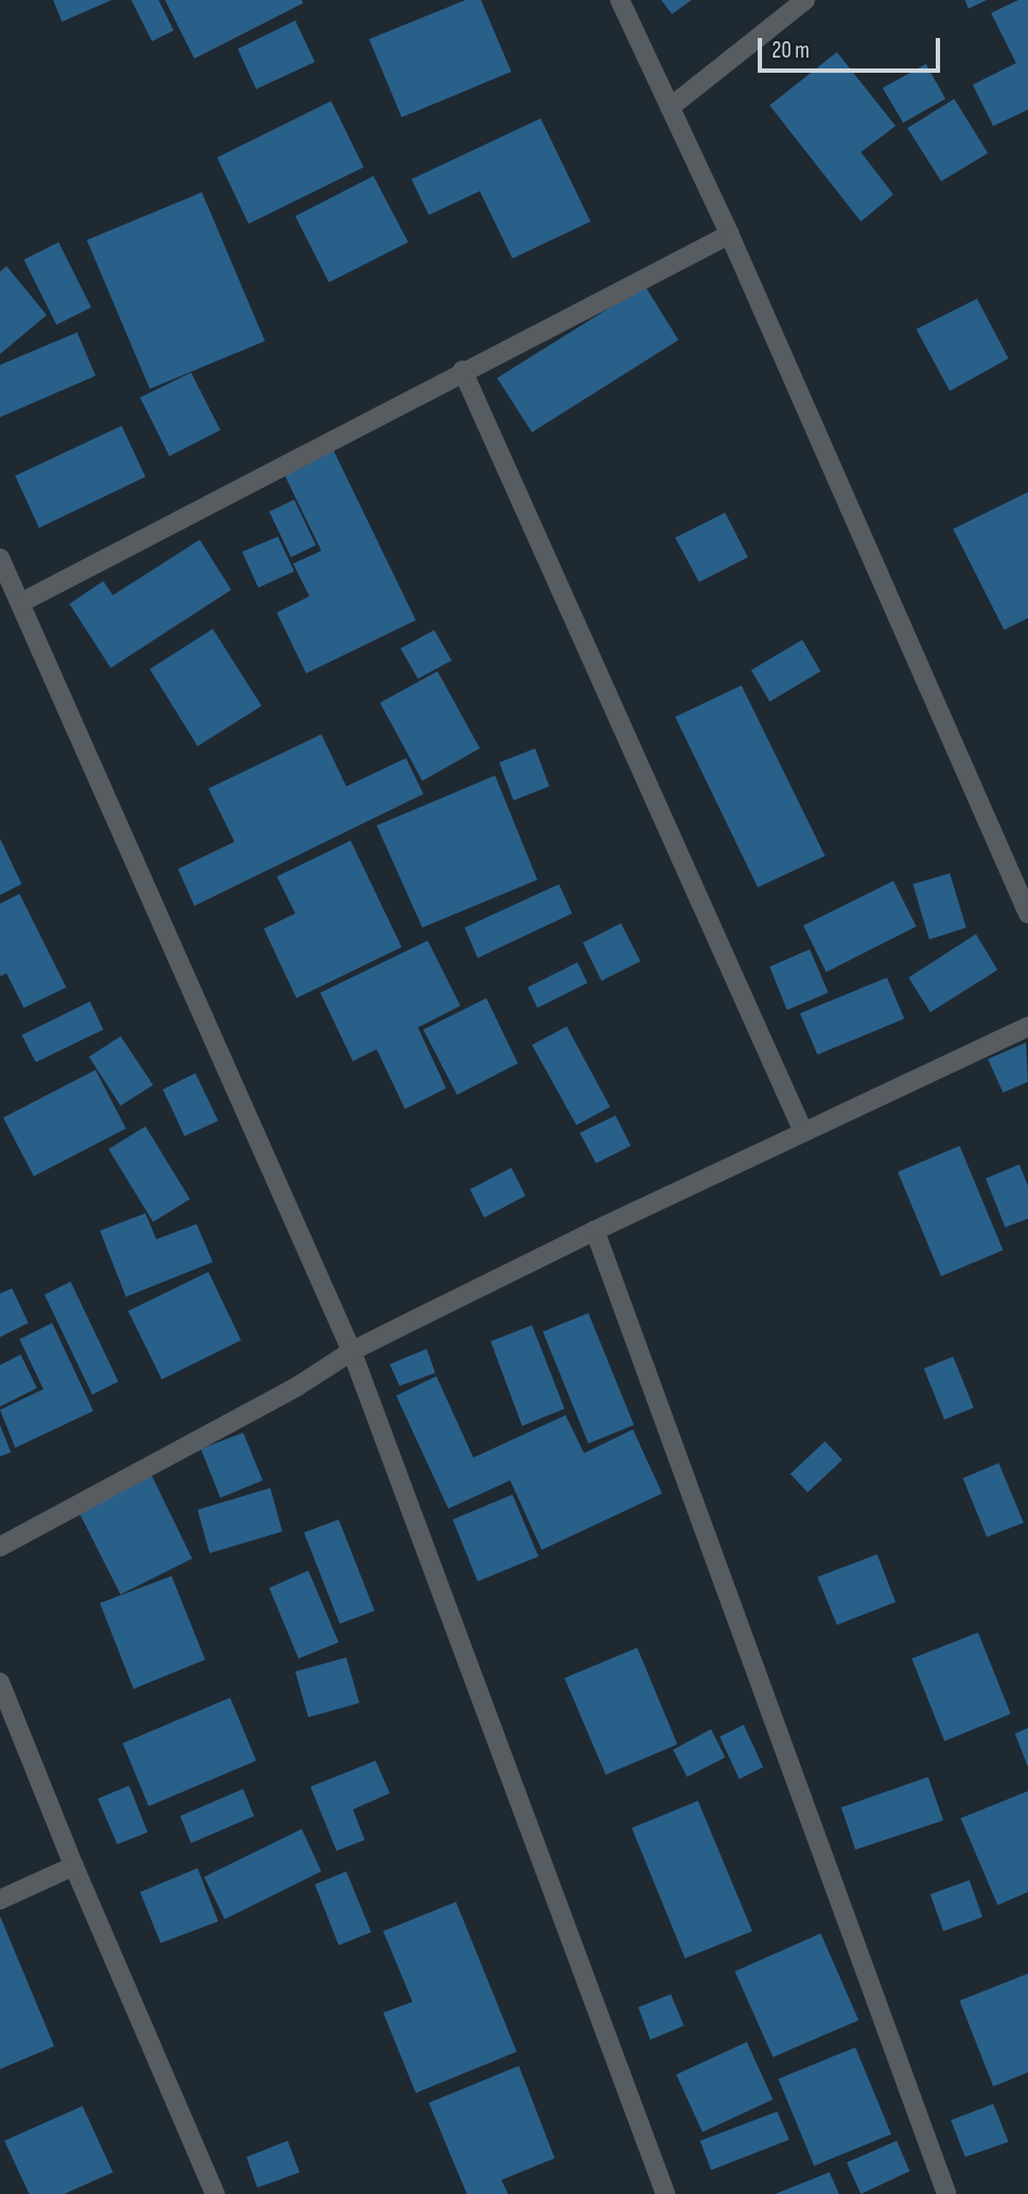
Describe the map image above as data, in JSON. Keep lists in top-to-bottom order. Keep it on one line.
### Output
{"scale_bar":"20 m"}
